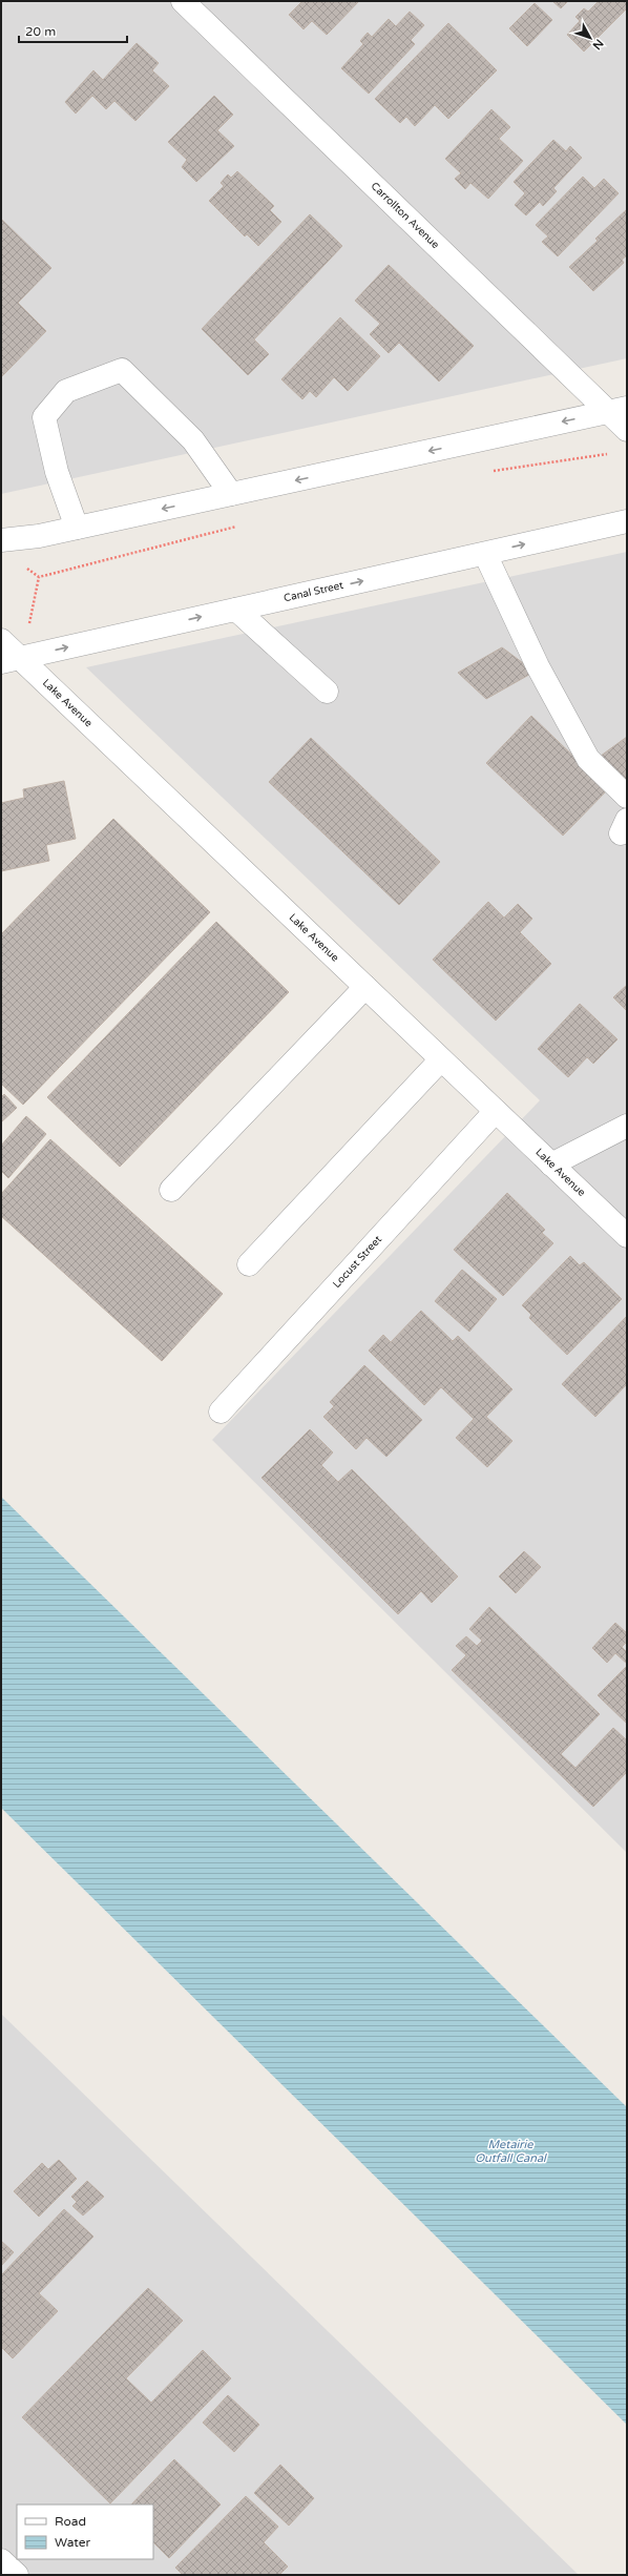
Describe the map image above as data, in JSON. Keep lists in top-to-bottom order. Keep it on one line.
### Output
{"streets":{"street":["Carrollton Avenue","Canal Street","Lake Avenue","Locust Street"]},"crossings":[["Canal Street","Lake Avenue"],["Lake Avenue","Locust Street"]],"water":["Metairie Outfall Canal"],"legend":["Road","Water"],"scale_bar":"20 m","north":"bottom right"}
